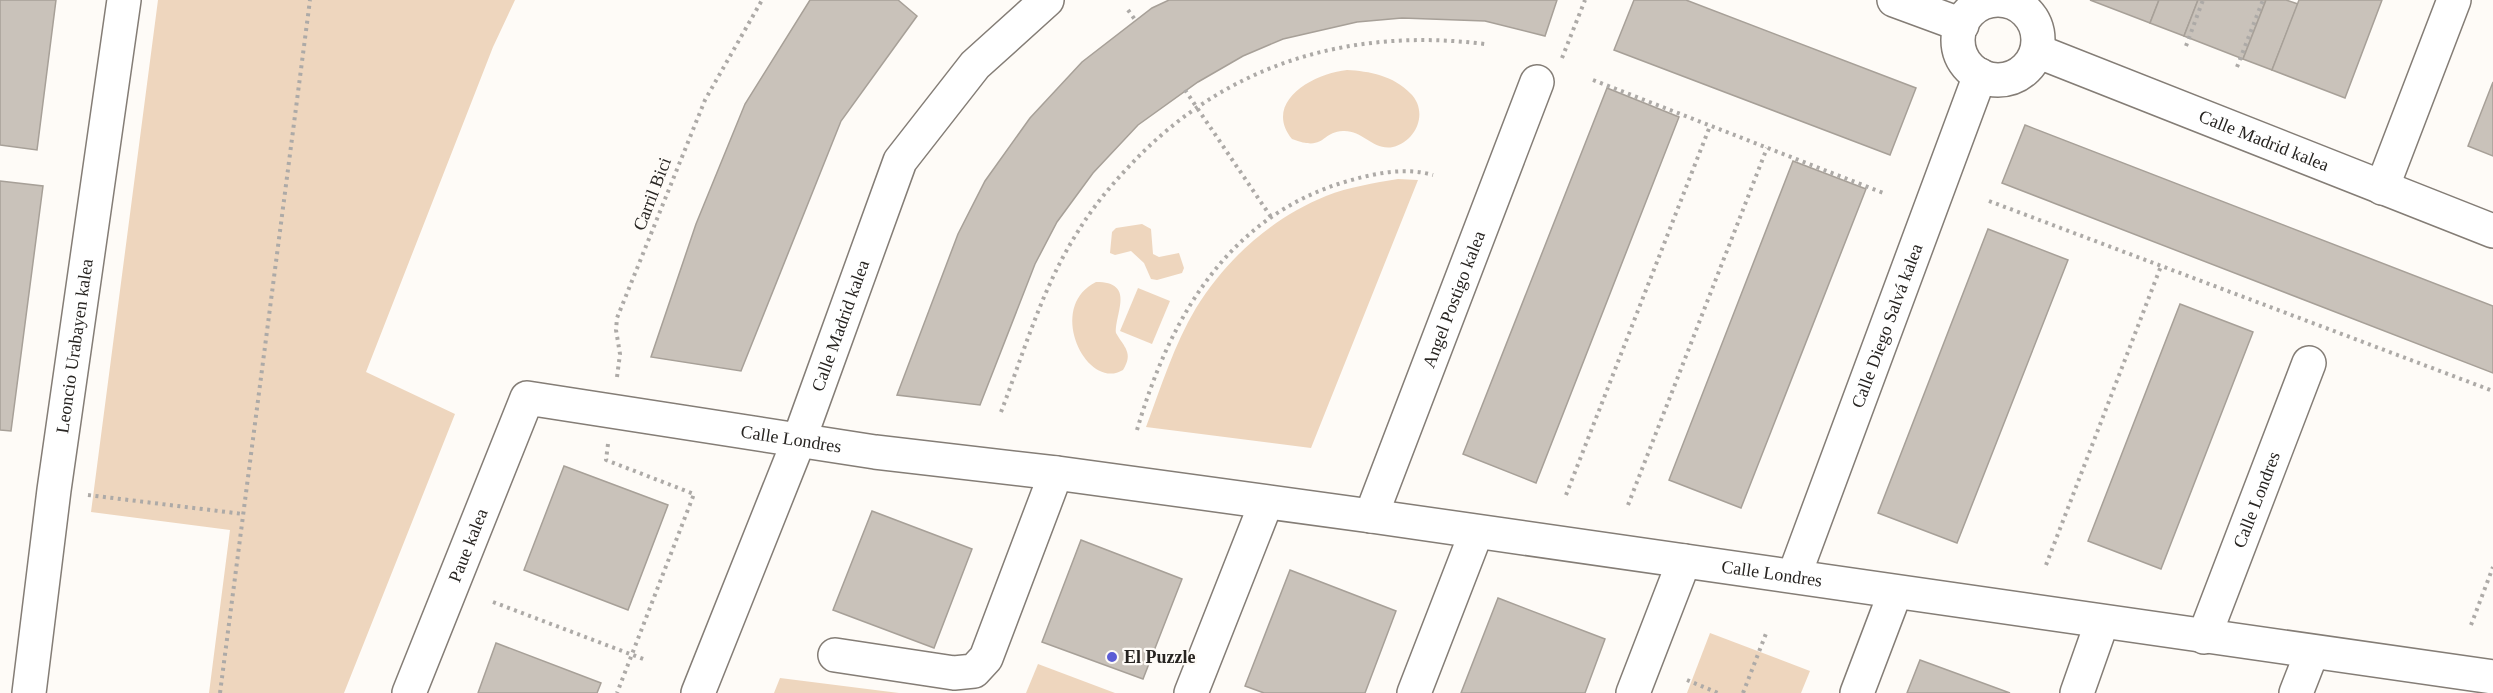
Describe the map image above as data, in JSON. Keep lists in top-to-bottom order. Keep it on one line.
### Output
{"streets":{"street":["Calle Madrid kalea","Angel Postigo kalea","Calle Diego Salvá kalea","Leoncio Urabayen kalea","Calle Londres","Paue kalea"],"path":["Carril Bici"]},"crossings":[["Calle Madrid kalea","Calle Diego Salvá kalea"],["Calle Madrid kalea","Calle Londres"],["Carril Bici","Calle Londres"],["Angel Postigo kalea","Calle Londres"],["Calle Diego Salvá kalea","Calle Londres"],["Calle Londres","Paue kalea"]],"places":["El Puzzle"]}
